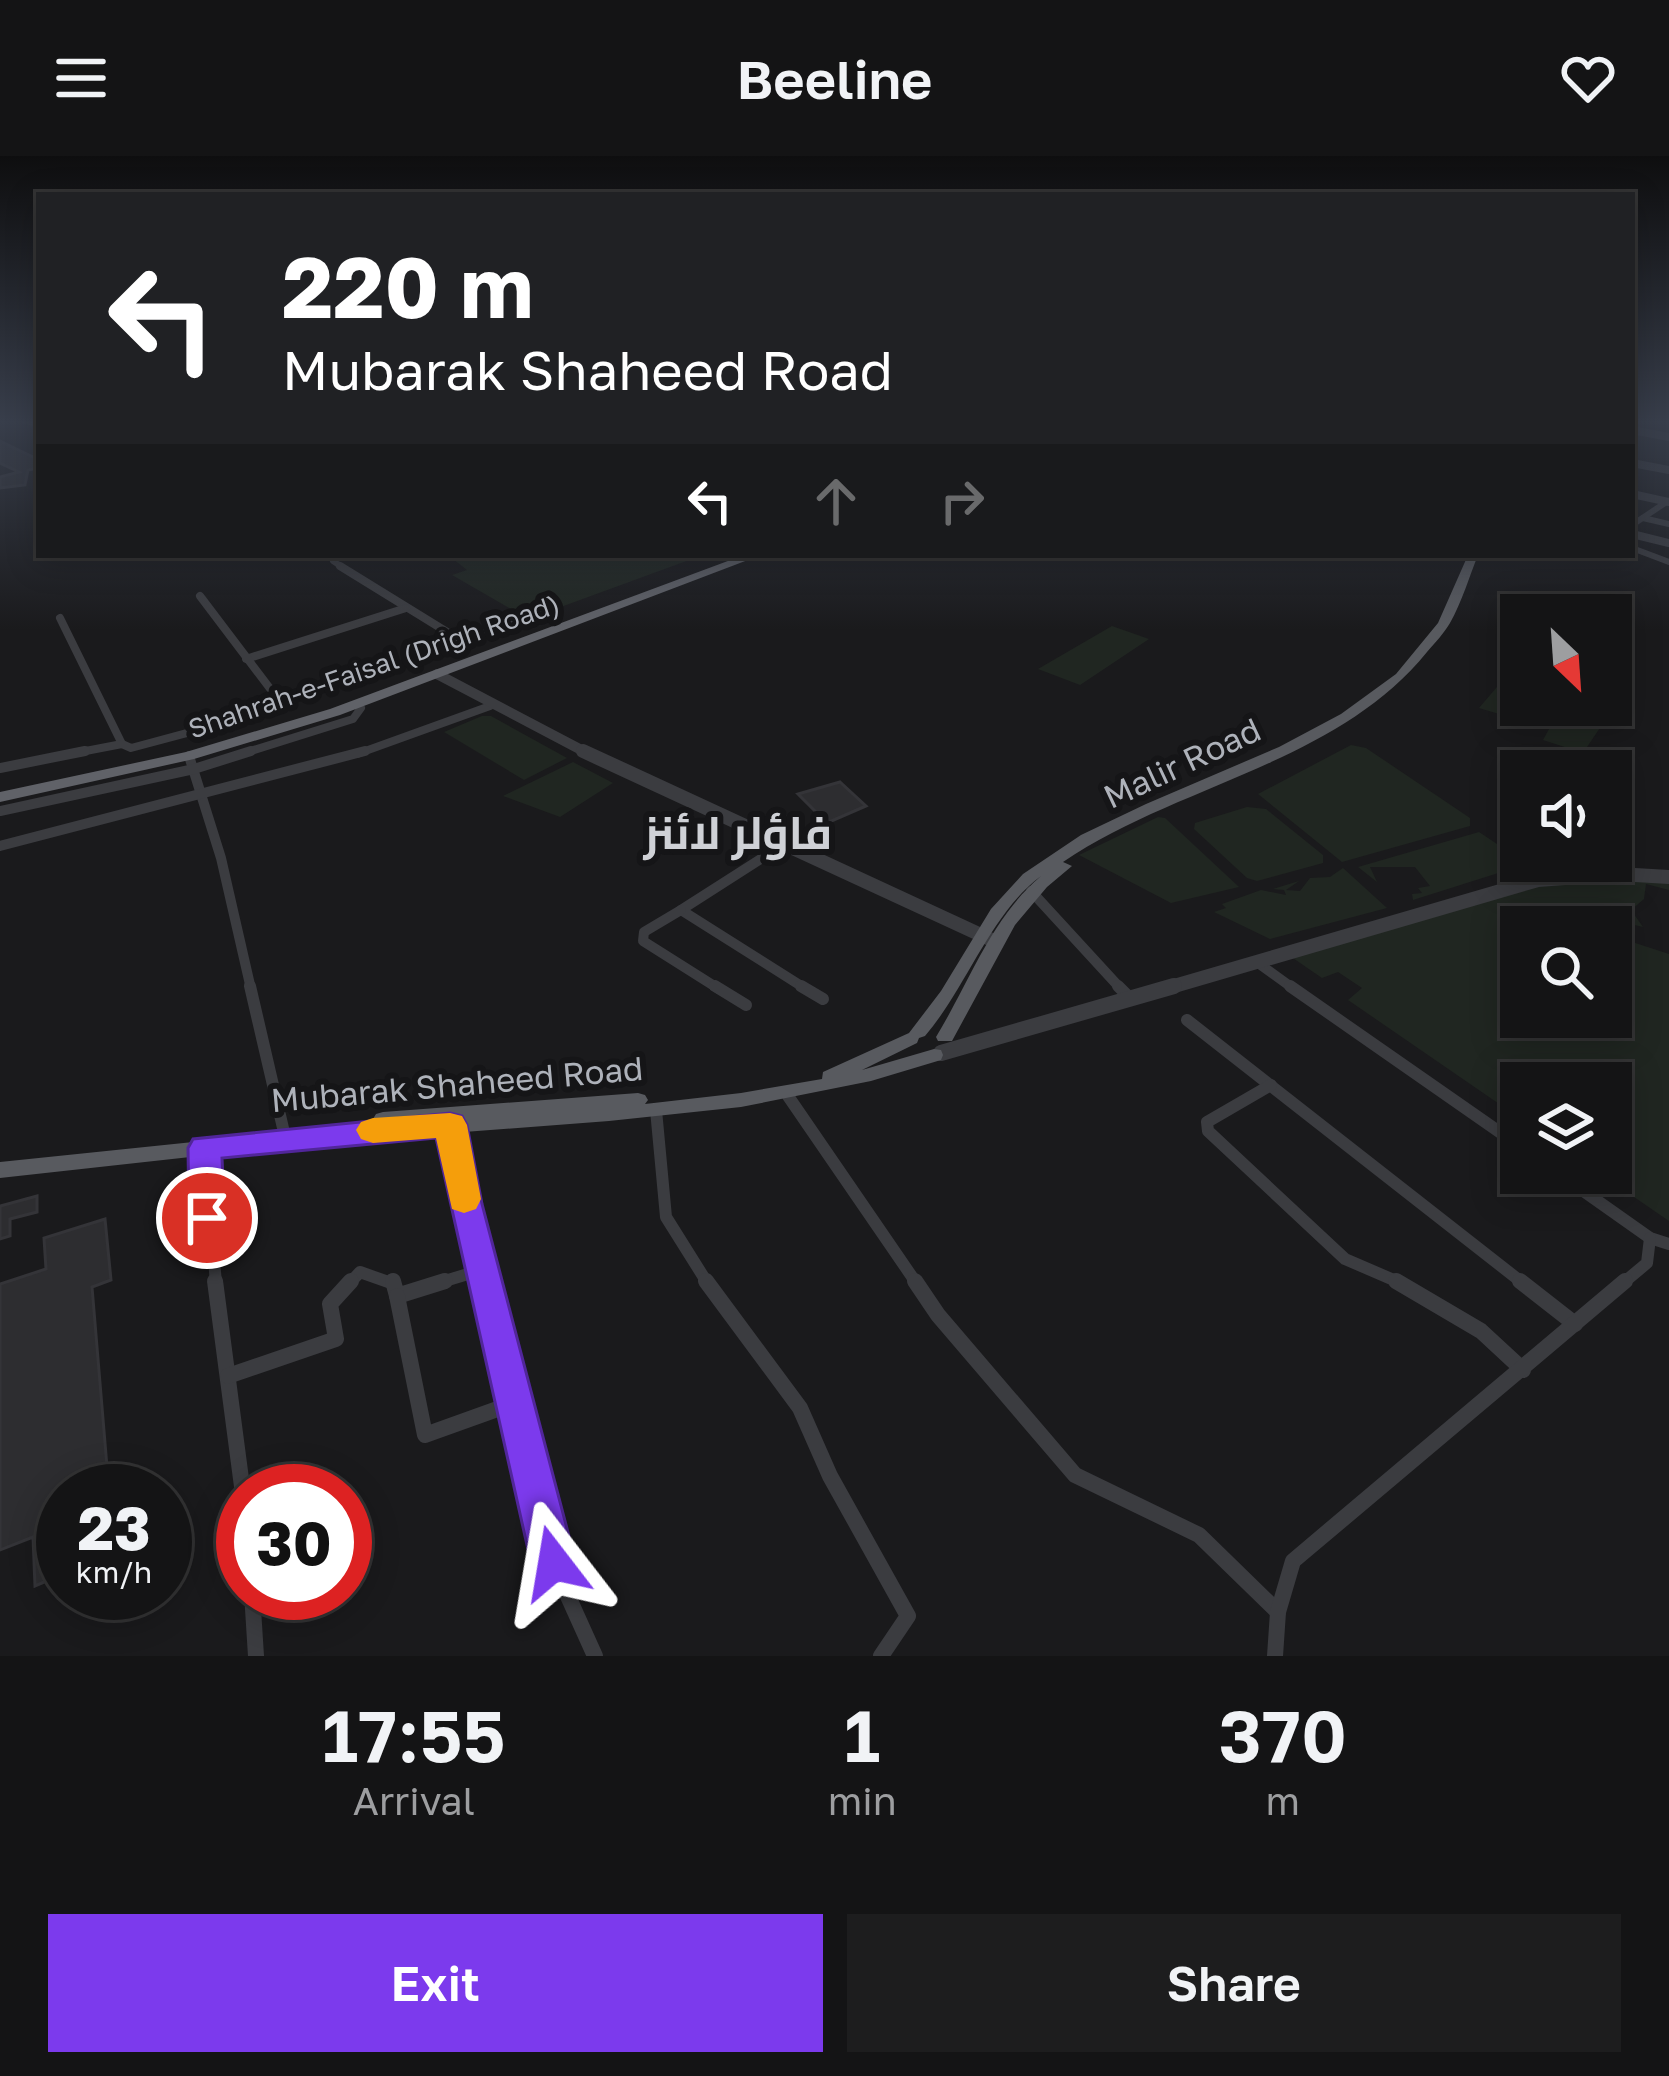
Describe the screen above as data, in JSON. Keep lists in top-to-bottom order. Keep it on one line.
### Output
{"streets":{"highway":["Shahrah-e-Faisal (Drigh Road)"],"main road":["Malir Road","Mubarak Shaheed Road"]},"crossings":[["Malir Road","Mubarak Shaheed Road"]],"districts":["فاؤلر لائنز"],"north":"bottom right","page":{"header":"Beeline","turn":["220 m","Mubarak Shaheed Road"],"speed":"23 km/h","limit":"30","eta":["17:55","Arrival","1","min","370","m"],"buttons":["Exit","Share"]}}
